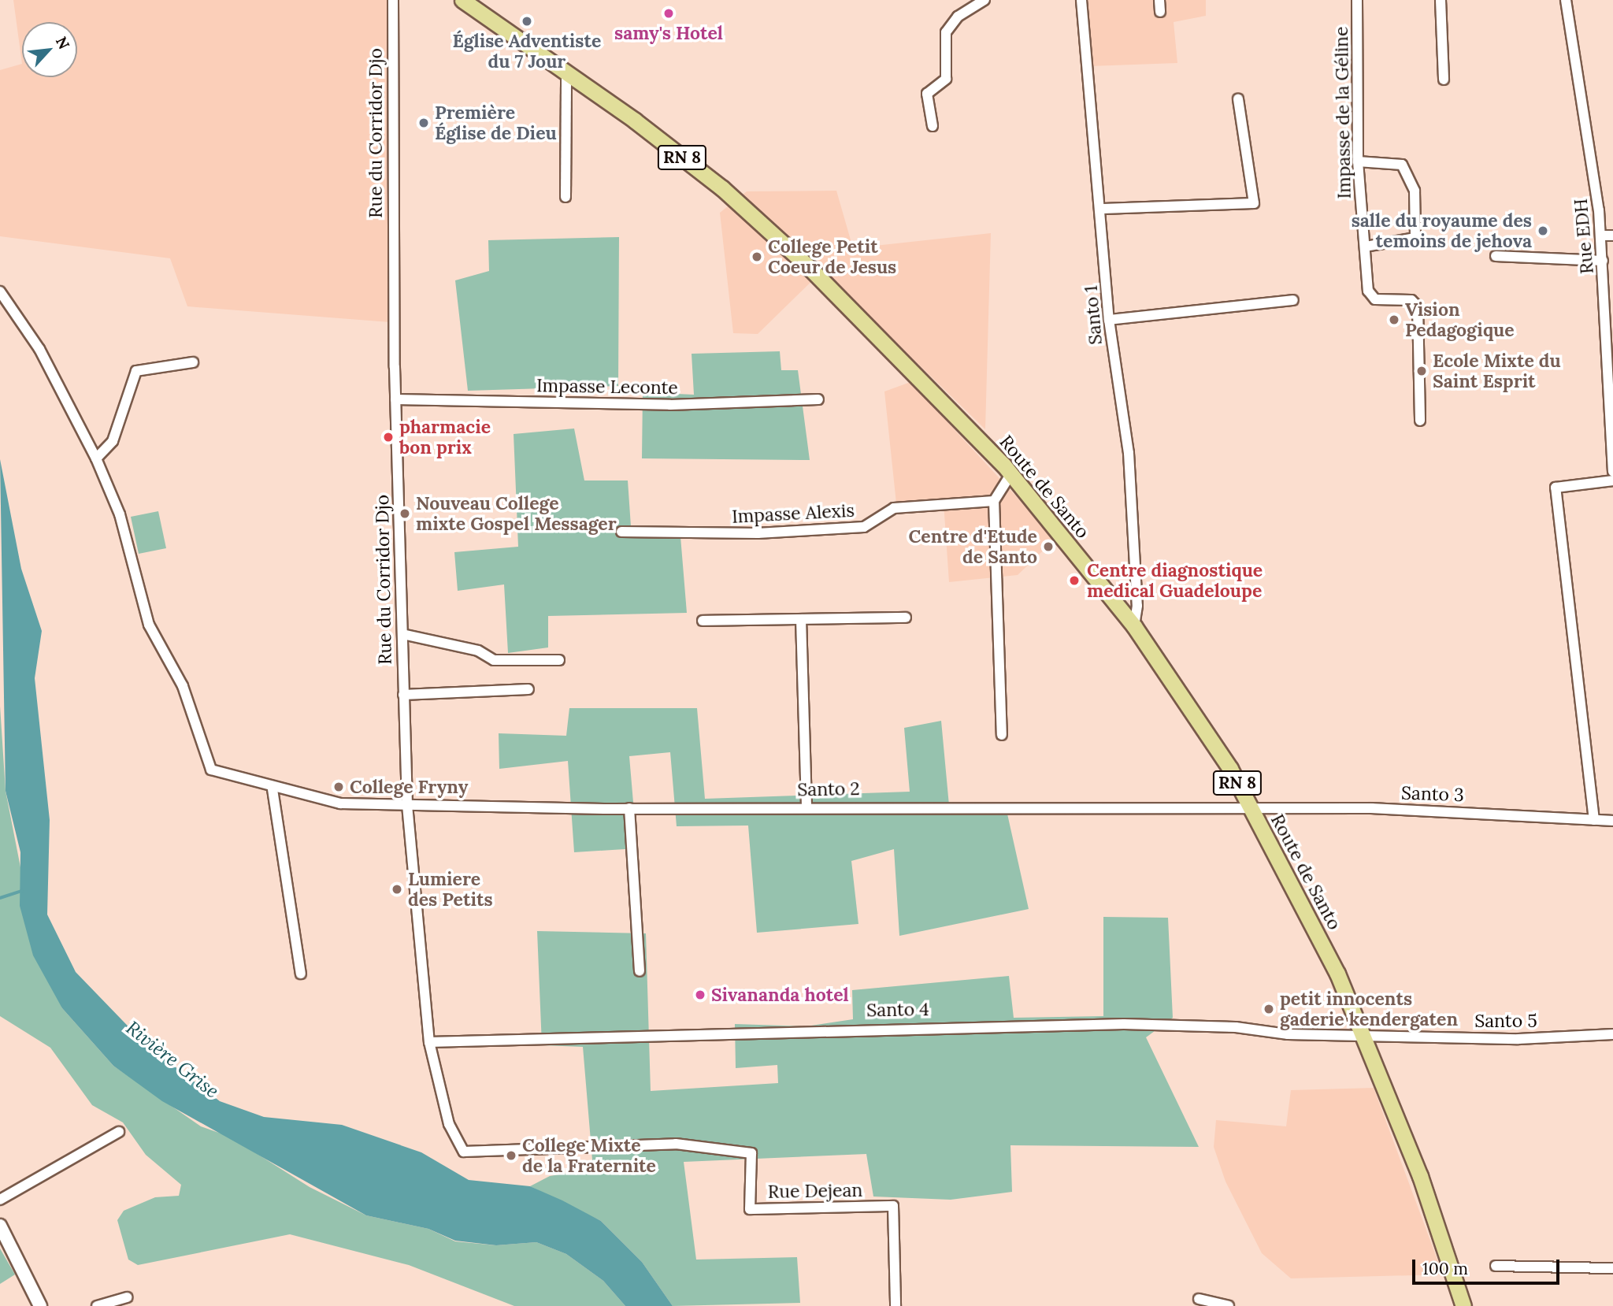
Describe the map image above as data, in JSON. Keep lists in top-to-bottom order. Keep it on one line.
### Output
{"streets":{"main road":["RN 8","Route de Santo"],"street":["Impasse de la Géline","Rue du Corridor Djo","Rue EDH","Santo 1","Impasse Leconte","Impasse Alexis","Santo 2","Santo 3","Santo 4","Santo 5","Rue Dejean"]},"crossings":[["Rue du Corridor Djo","Impasse Leconte"],["Rue du Corridor Djo","Santo 2"],["Rue du Corridor Djo","Santo 4"],["Rue du Corridor Djo","Rue Dejean"],["Santo 1","Route de Santo"],["Route de Santo","Santo 2"],["Route de Santo","Santo 3"],["Route de Santo","Santo 4"],["Route de Santo","Santo 5"],["Santo 2","Santo 3"],["Santo 4","Santo 5"]],"water":["Rivière Grise"],"places":["samy's Hotel","Église Adventiste du 7 Jour","Première Église de Dieu","salle du royaume des temoins de jehova","College Petit Coeur de Jesus","Vision Pedagogique","Ecole Mixte du Saint Esprit","pharmacie bon prix","Nouveau College mixte Gospel Messager","Centre d'Etude de Santo","Centre diagnostique medical Guadeloupe","College Fryny","Lumiere des Petits","Sivananda hotel","petit innocents gaderie kendergaten","College Mixte de la Fraternite"],"scale_bar":"100 m","north":"top right"}
